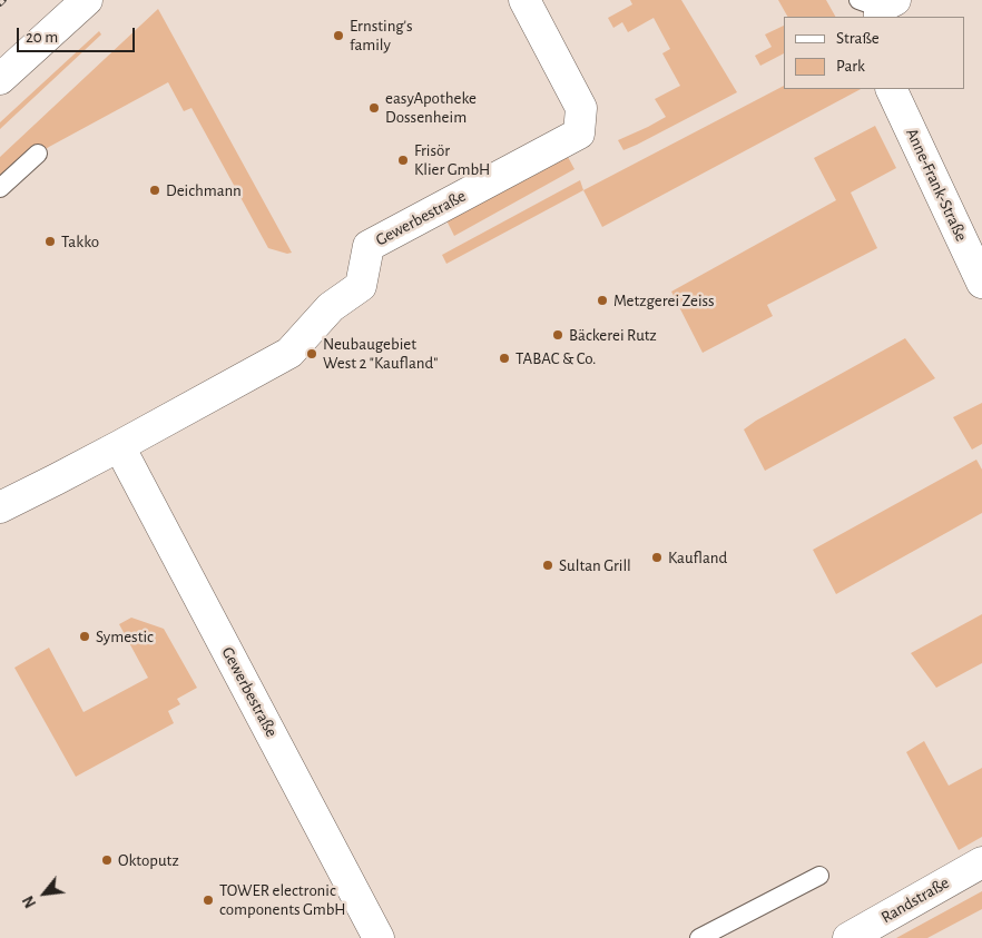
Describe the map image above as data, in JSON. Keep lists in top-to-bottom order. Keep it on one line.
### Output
{"streets":{"street":["Anne-Frank-Straße","Gewerbestraße","Randstraße"]},"places":["Ernsting's family","easyApotheke Dossenheim","Frisör Klier GmbH","Deichmann","Takko","Metzgerei Zeiss","Bäckerei Rutz","Neubaugebiet West 2 \"Kaufland\"","TABAC & Co.","Kaufland","Sultan Grill","Symestic","Oktoputz","TOWER electronic components GmbH"],"legend":["Straße","Park"],"scale_bar":"20 m","north":"bottom left"}
